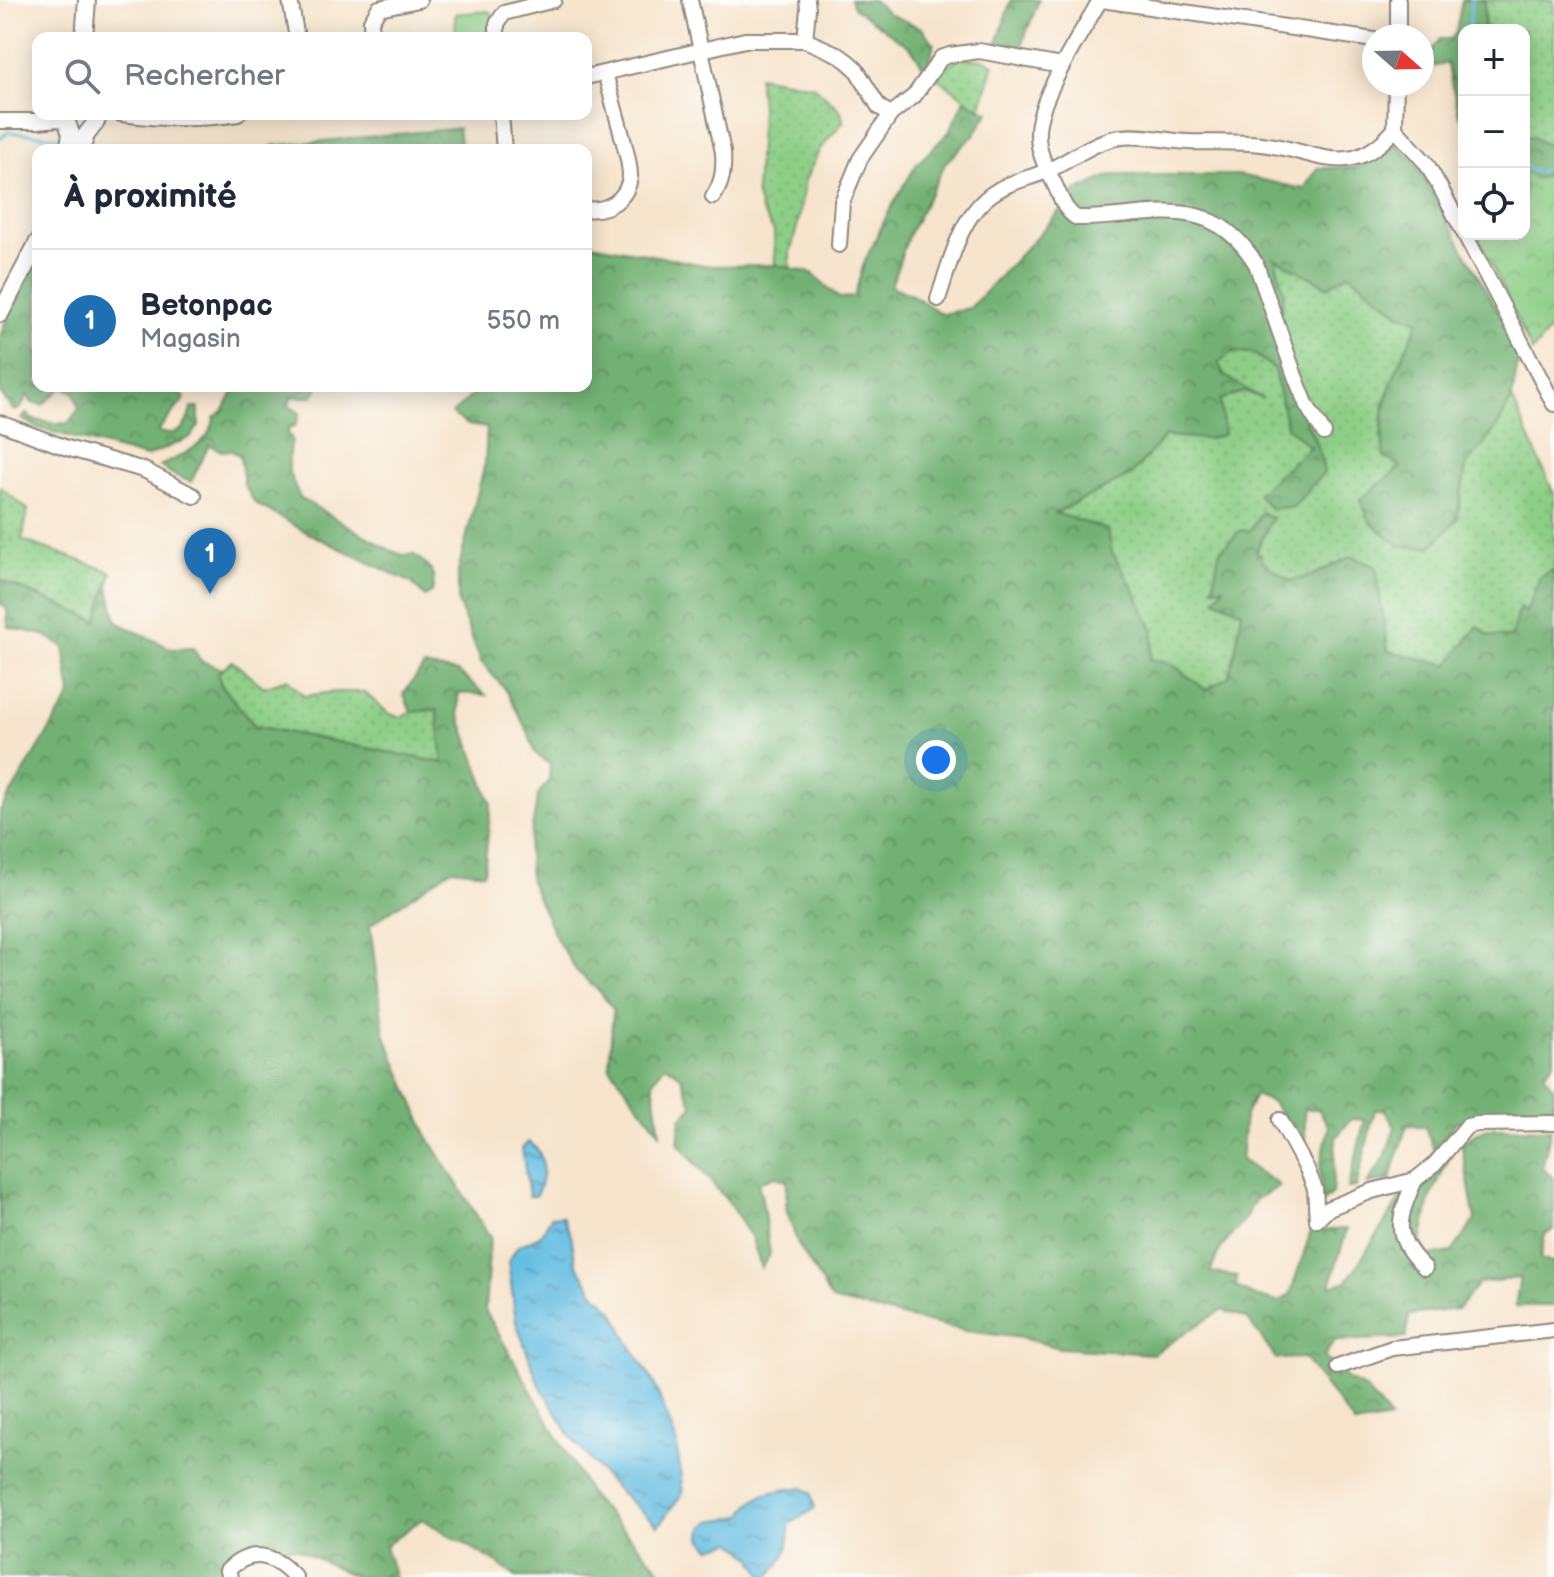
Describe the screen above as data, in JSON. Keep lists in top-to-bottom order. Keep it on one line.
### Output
{"north":"right","page":{"map_buttons":["+","−"],"search":"Rechercher","heading":"À proximité","list":[{"mark":"1","name":"Betonpac","note":"Magasin","value":"550 m"}],"pins":"1"}}
